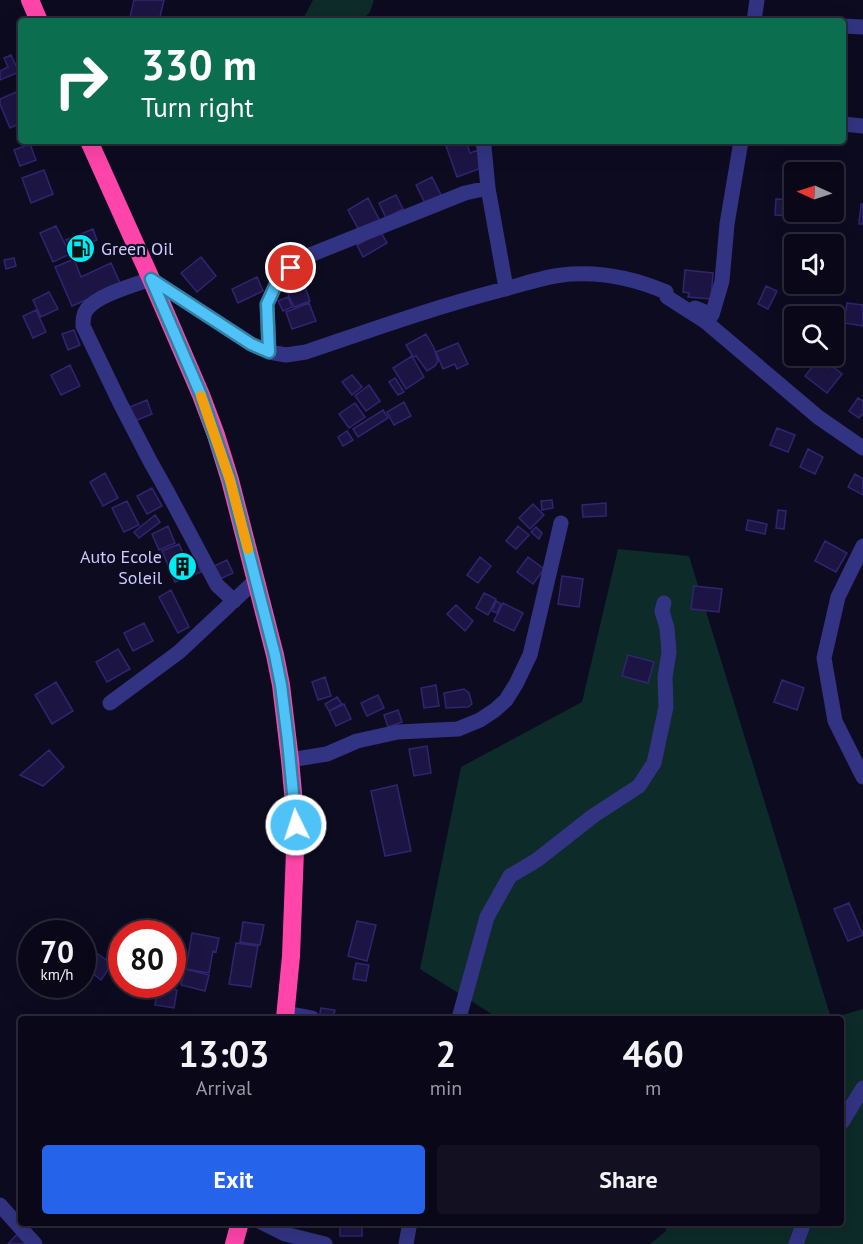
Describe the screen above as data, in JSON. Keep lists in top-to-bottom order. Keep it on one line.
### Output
{"places":{"fuel station":["Green Oil"],"building":["Auto Ecole Soleil"]},"north":"left","page":{"turn":["330 m","Turn right"],"speed":"70 km/h","limit":"80","eta":["13:03","Arrival","2","min","460","m"],"buttons":["Exit","Share"]}}
